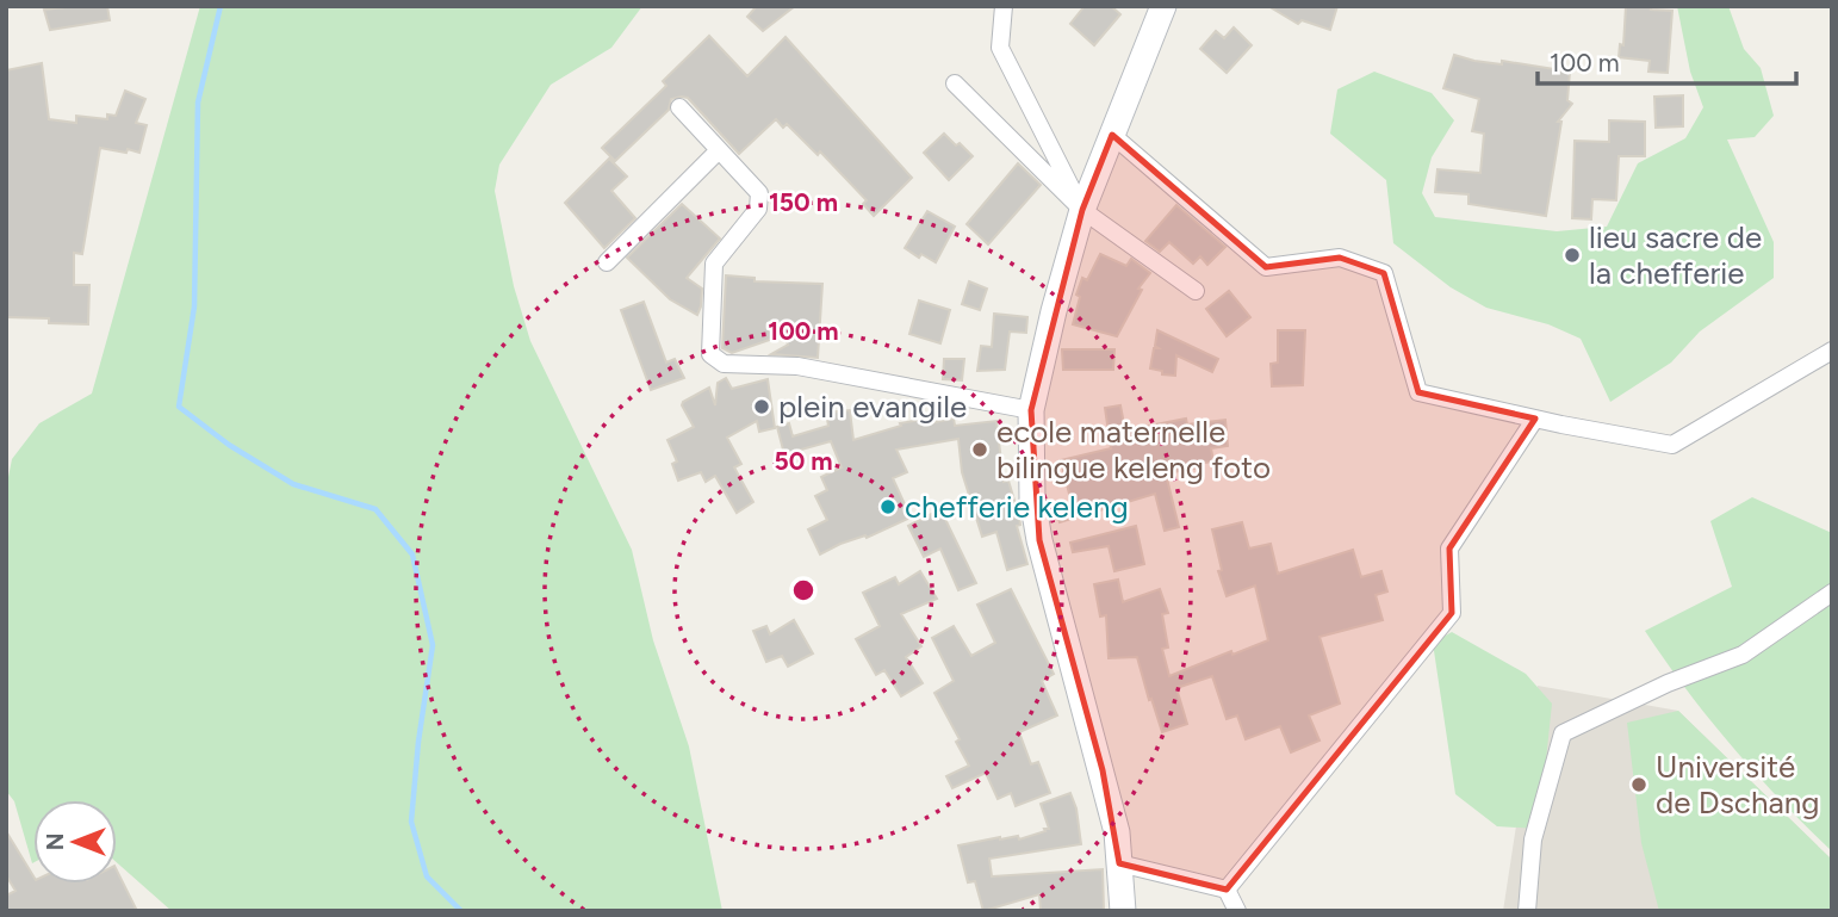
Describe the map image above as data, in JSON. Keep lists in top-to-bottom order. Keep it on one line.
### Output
{"places":["lieu sacre de la chefferie","plein evangile","ecole maternelle bilingue keleng foto","chefferie keleng","Université de Dschang"],"scale_bar":"100 m","north":"left","rings":["150 m","100 m","50 m"]}
